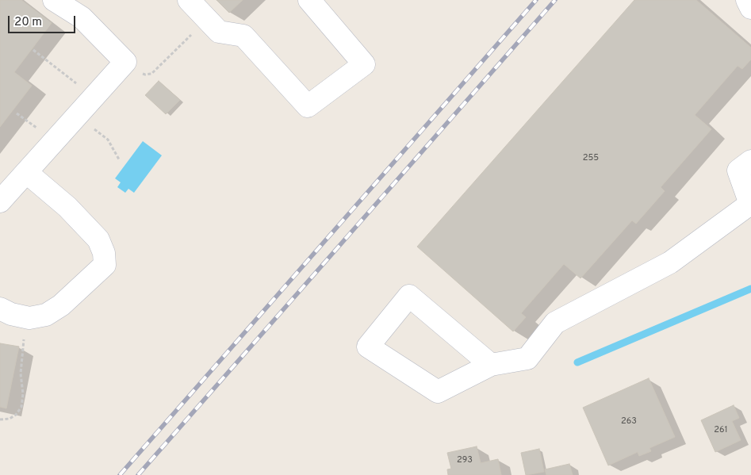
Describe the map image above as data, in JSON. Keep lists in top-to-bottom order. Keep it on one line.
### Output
{"house_numbers":["255","263","261","293"],"scale_bar":"20 m"}
